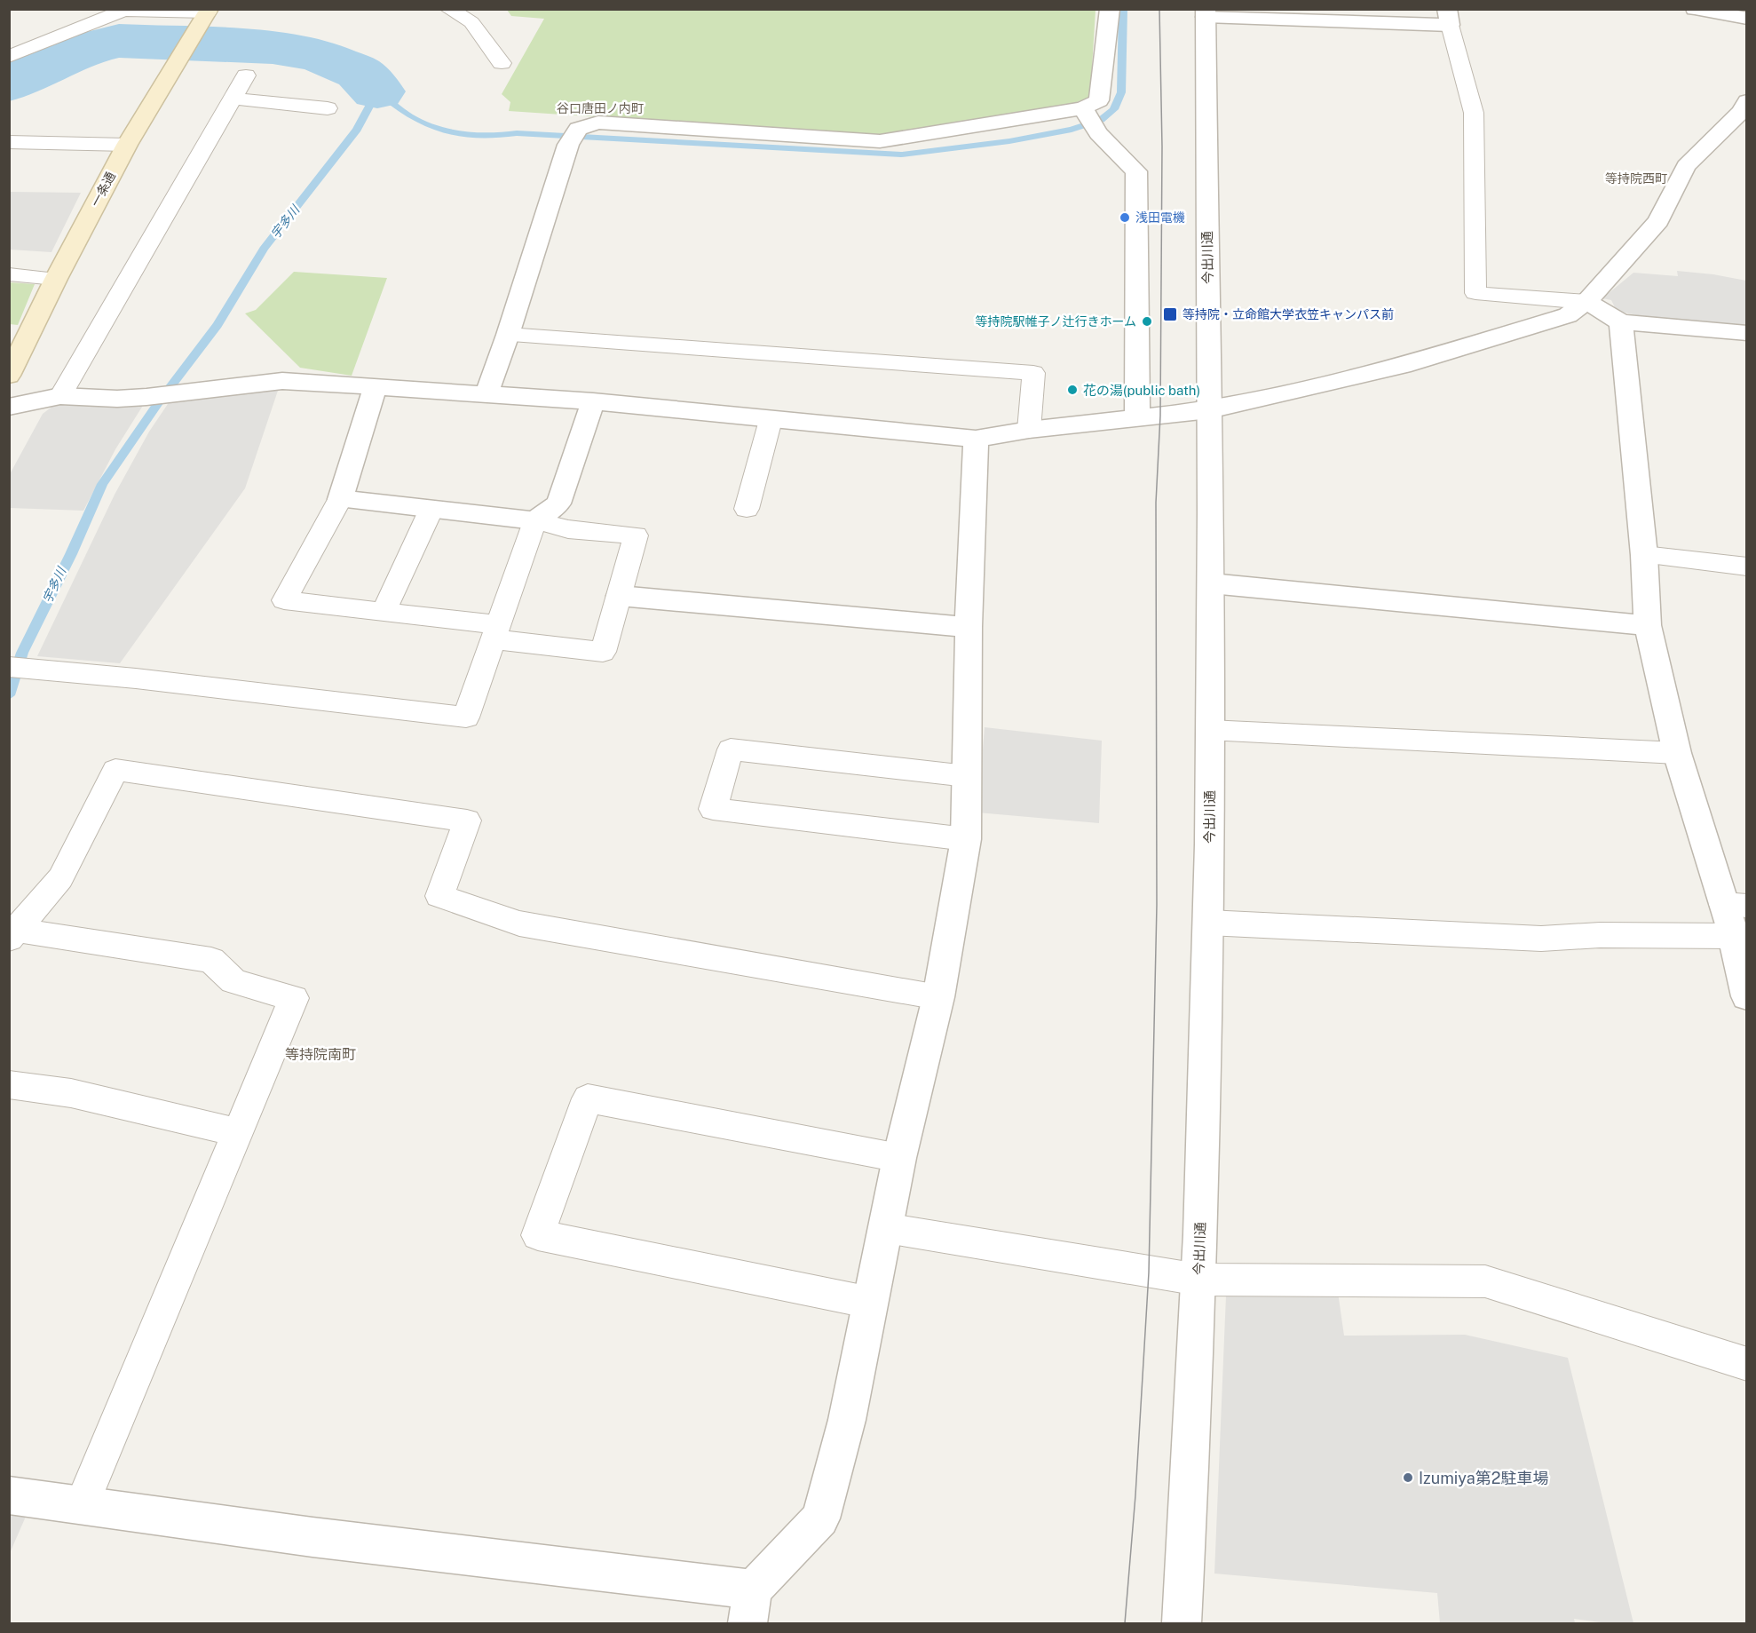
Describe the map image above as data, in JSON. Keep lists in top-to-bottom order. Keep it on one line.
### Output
{"streets":{"main road":["一条通"],"street":["今出川通"]},"districts":["谷口唐田ノ内町","等持院西町","等持院南町"],"water":["宇多川"],"places":{"other":["浅田電機","等持院駅帷子ノ辻行きホーム","花の湯(public bath)","Izumiya第2駐車場"],"transit":["等持院・立命館大学衣笠キャンパス前"]}}
